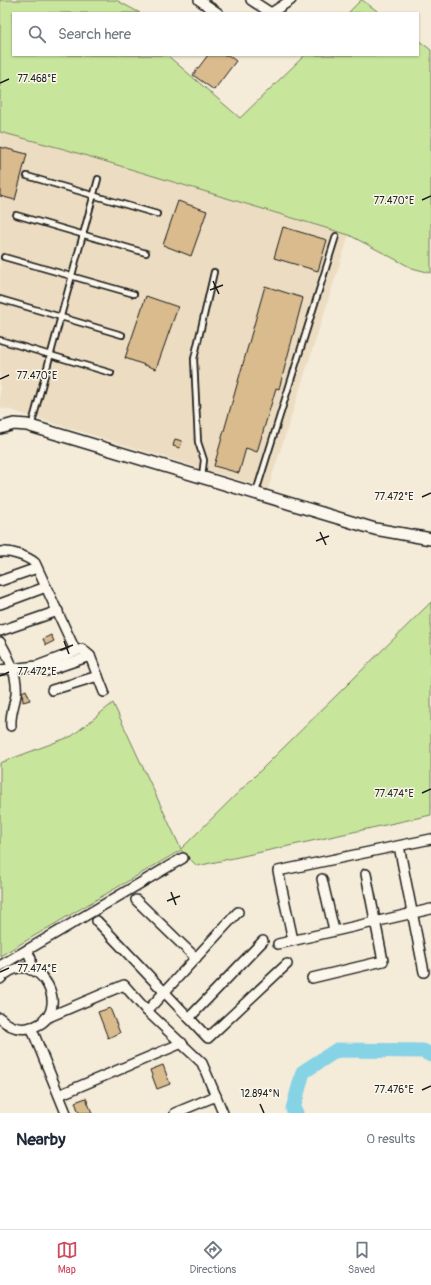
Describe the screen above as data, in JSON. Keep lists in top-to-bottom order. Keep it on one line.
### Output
{"page":{"search":"Search here","heading":["Nearby","0 results"],"nav":["Map","Directions","Saved"]},"coordinates":["77.468°E","77.470°E","77.472°E","77.474°E","77.476°E","12.894°N"]}
